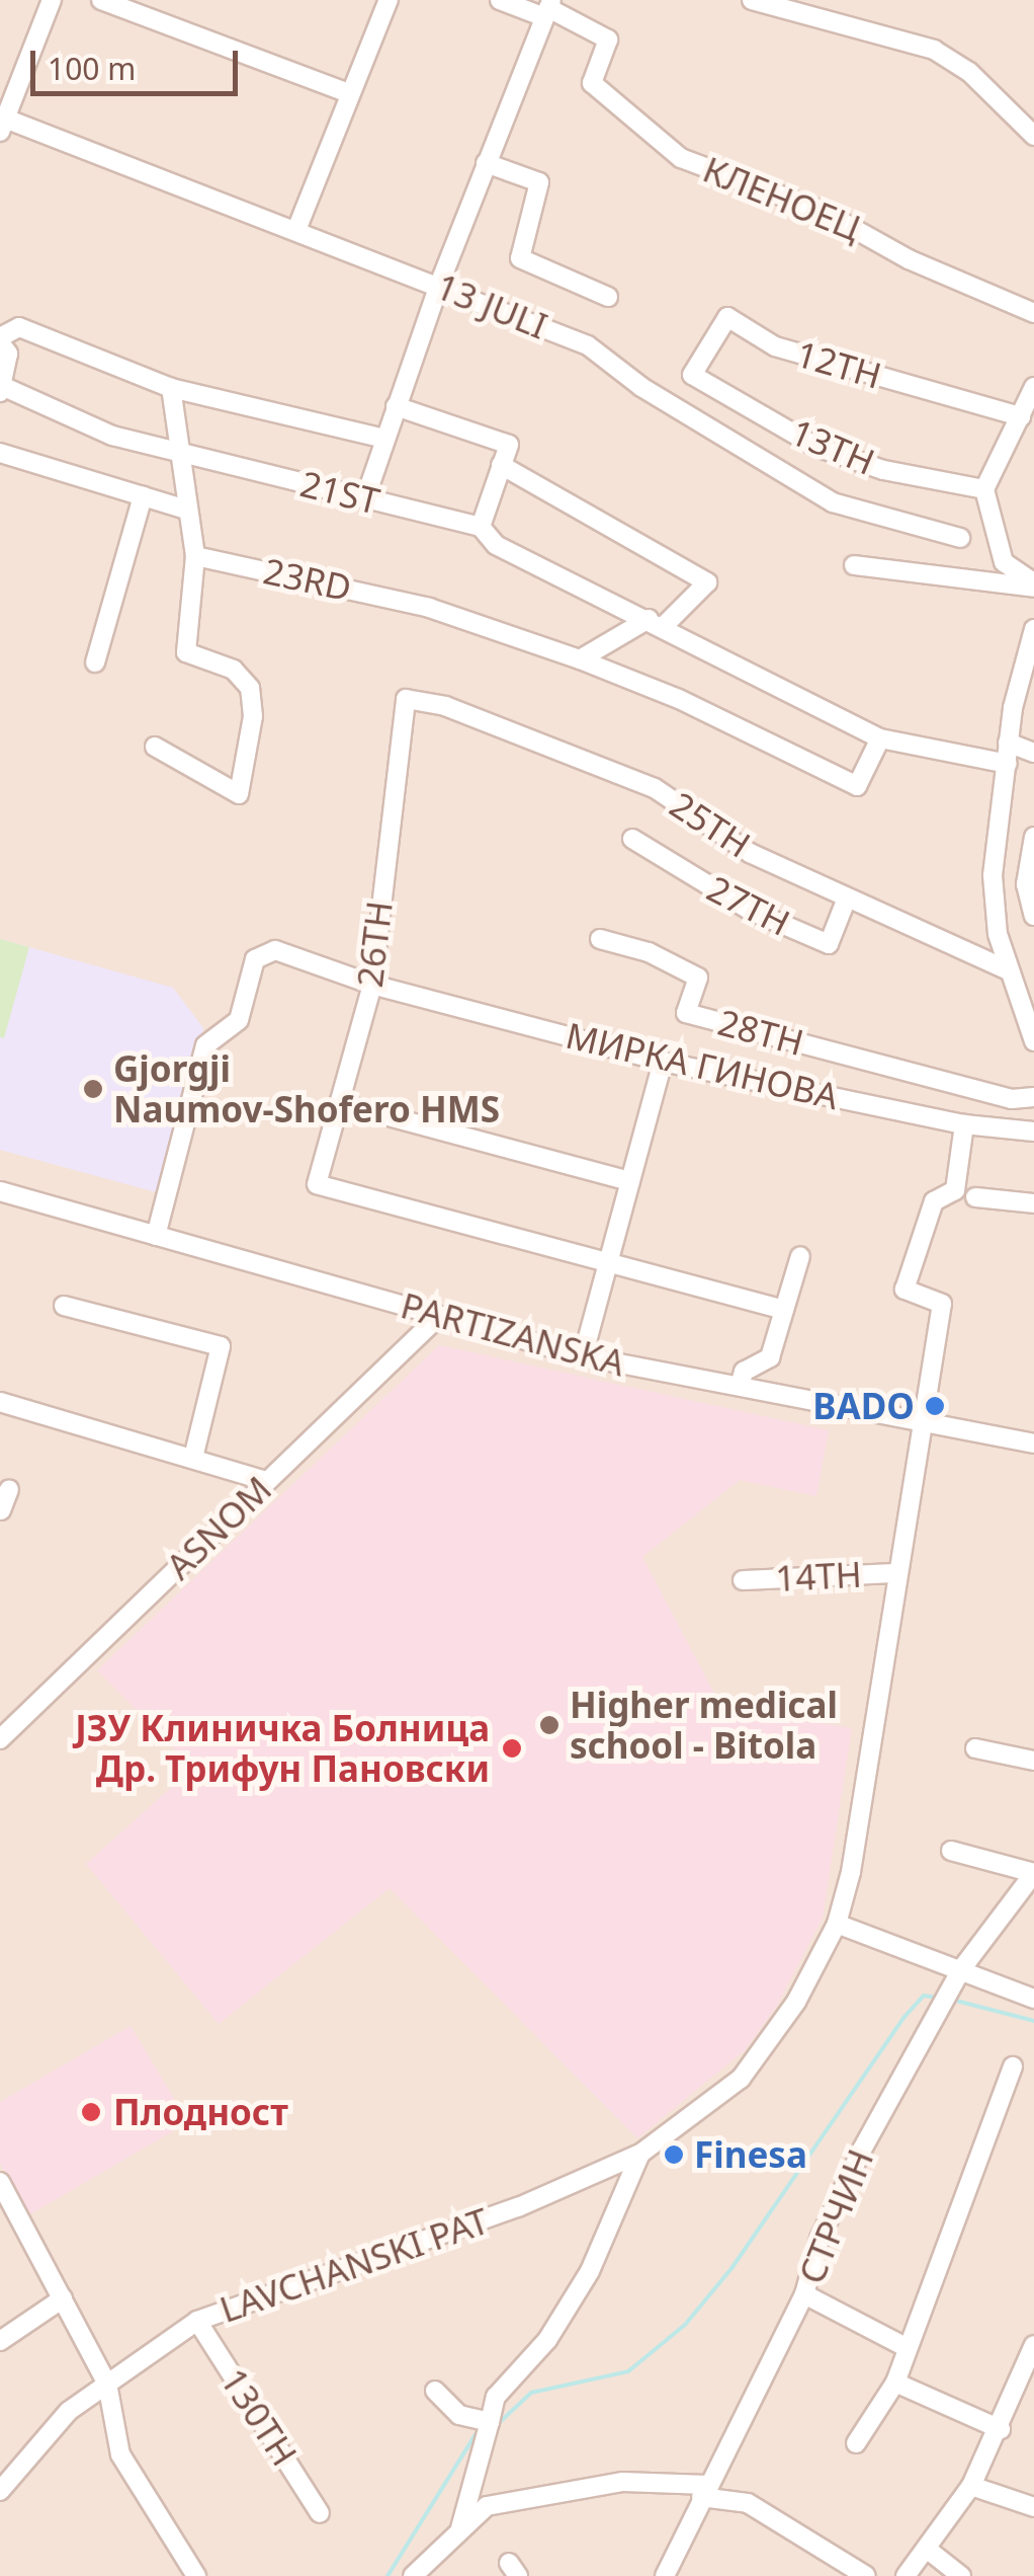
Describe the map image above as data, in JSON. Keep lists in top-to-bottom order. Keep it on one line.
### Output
{"streets":{"street":["КЛЕНОЕЦ","13 JULI","12TH","13TH","21ST","23RD","25TH","27TH","26TH","28TH","МИРКА ГИНОВА","PARTIZANSKA","ASNOM","14TH","СТРЧИН","LAVCHANSKI PAT","130TH"]},"crossings":[["12TH","13TH"],["21ST","23RD"],["25TH","27TH"],["25TH","26TH"],["26TH","МИРКА ГИНОВА"],["МИРКА ГИНОВА","PARTIZANSKA"],["PARTIZANSKA","ASNOM"],["PARTIZANSKA","LAVCHANSKI PAT"],["14TH","LAVCHANSKI PAT"],["LAVCHANSKI PAT","130TH"]],"places":["Gjorgji Naumov-Shofero HMS","BADO","Higher medical school - Bitola","ЈЗУ Клиничка Болница Др. Трифун Пановски","Плодност","Finesa"],"scale_bar":"100 m"}
